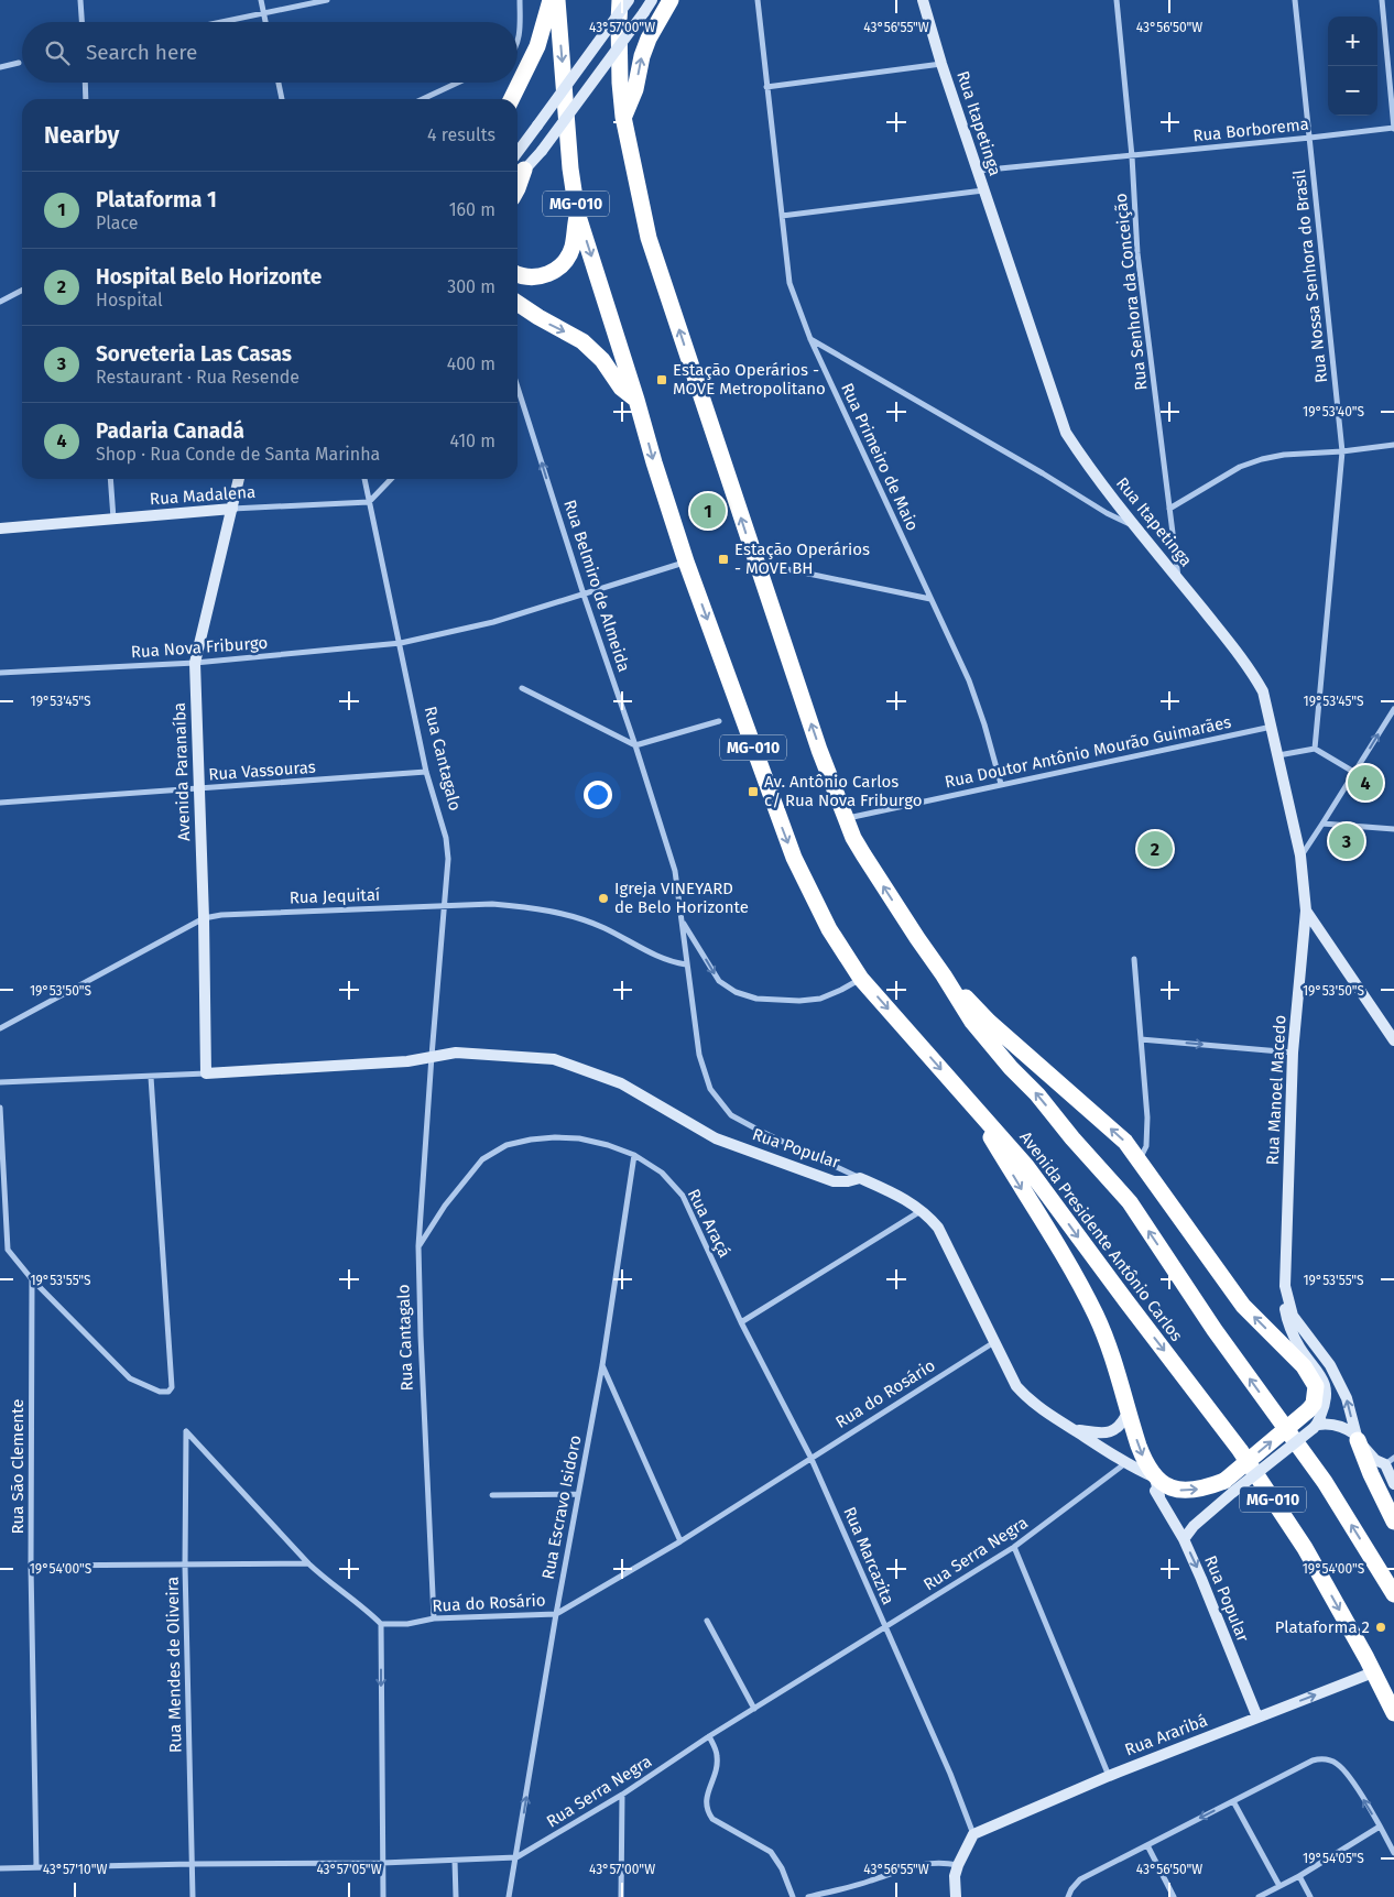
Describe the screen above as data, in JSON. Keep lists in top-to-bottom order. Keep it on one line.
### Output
{"streets":{"highway":["MG-010","Avenida Presidente Antônio Carlos"],"street":["Rua Itapetinga","Rua Borborema","Rua Nossa Senhora do Brasil","Rua Senhora da Conceição","Rua Primeiro de Maio","Rua Madalena","Rua Belmiro de Almeida","Rua Nova Friburgo","Rua Doutor Antônio Mourão Guimarães","Rua Cantagalo","Rua Vassouras","Avenida Paranaíba","Rua Jequitaí","Rua Manoel Macedo","Rua Popular","Rua Araçá","Rua do Rosário","Rua São Clemente","Rua Escravo Isidoro","Rua Serra Negra","Rua Marcazita","Rua Mendes de Oliveira","Rua Araribá"]},"crossings":[["Rua Itapetinga","Rua Borborema"],["Rua Itapetinga","Rua Senhora da Conceição"],["Rua Itapetinga","Rua Doutor Antônio Mourão Guimarães"],["Rua Itapetinga","Rua Manoel Macedo"],["Rua Borborema","Rua Nossa Senhora do Brasil"],["Rua Borborema","Rua Senhora da Conceição"],["Rua Primeiro de Maio","Rua Doutor Antônio Mourão Guimarães"],["Rua Madalena","Rua Cantagalo"],["Rua Madalena","Avenida Paranaíba"],["Rua Belmiro de Almeida","Rua Nova Friburgo"],["Rua Belmiro de Almeida","Rua Jequitaí"],["Rua Belmiro de Almeida","Rua Popular"],["Rua Nova Friburgo","Rua Cantagalo"],["Rua Nova Friburgo","Avenida Paranaíba"],["Rua Nova Friburgo","Avenida Presidente Antônio Carlos"],["Rua Doutor Antônio Mourão Guimarães","Avenida Presidente Antônio Carlos"],["Rua Cantagalo","Rua Vassouras"],["Rua Cantagalo","Rua Jequitaí"],["Rua Cantagalo","Rua Popular"],["Rua Cantagalo","Rua Araçá"],["Rua Cantagalo","Rua do Rosário"],["Rua Vassouras","Avenida Paranaíba"],["Avenida Paranaíba","Rua Jequitaí"],["Rua Popular","Rua do Rosário"],["Rua Popular","Rua Serra Negra"],["Rua Popular","Rua Araribá"],["Rua Araçá","Rua Escravo Isidoro"],["Rua Araçá","Rua Marcazita"],["Avenida Presidente Antônio Carlos","Rua Araribá"],["Rua do Rosário","Rua Escravo Isidoro"],["Rua do Rosário","Rua Marcazita"],["Rua São Clemente","Rua Serra Negra"],["Rua Escravo Isidoro","Rua Serra Negra"],["Rua Serra Negra","Rua Marcazita"],["Rua Serra Negra","Rua Mendes de Oliveira"],["Rua Marcazita","Rua Araribá"]],"places":{"transit":["Estação Operários - MOVE Metropolitano","Estação Operários - MOVE BH","Av. Antônio Carlos c/ Rua Nova Friburgo"],"other":["Igreja VINEYARD de Belo Horizonte","Plataforma 2"]},"page":{"map_buttons":["+","−"],"search":"Search here","heading":["Nearby","4 results"],"list":[{"mark":"1","name":"Plataforma 1","note":"Place","value":"160 m"},{"mark":"2","name":"Hospital Belo Horizonte","note":"Hospital","value":"300 m"},{"mark":"3","name":"Sorveteria Las Casas","note":"Restaurant · Rua Resende","value":"400 m"},{"mark":"4","name":"Padaria Canadá","note":"Shop · Rua Conde de Santa Marinha","value":"410 m"}],"pins":["1","4","3","2"]},"coordinates":["43°57'00\"W","43°56'55\"W","43°56'50\"W","19°53'40\"S","19°53'45\"S","19°53'50\"S","19°53'55\"S","19°54'00\"S","19°54'05\"S","43°57'10\"W","43°57'05\"W"]}
